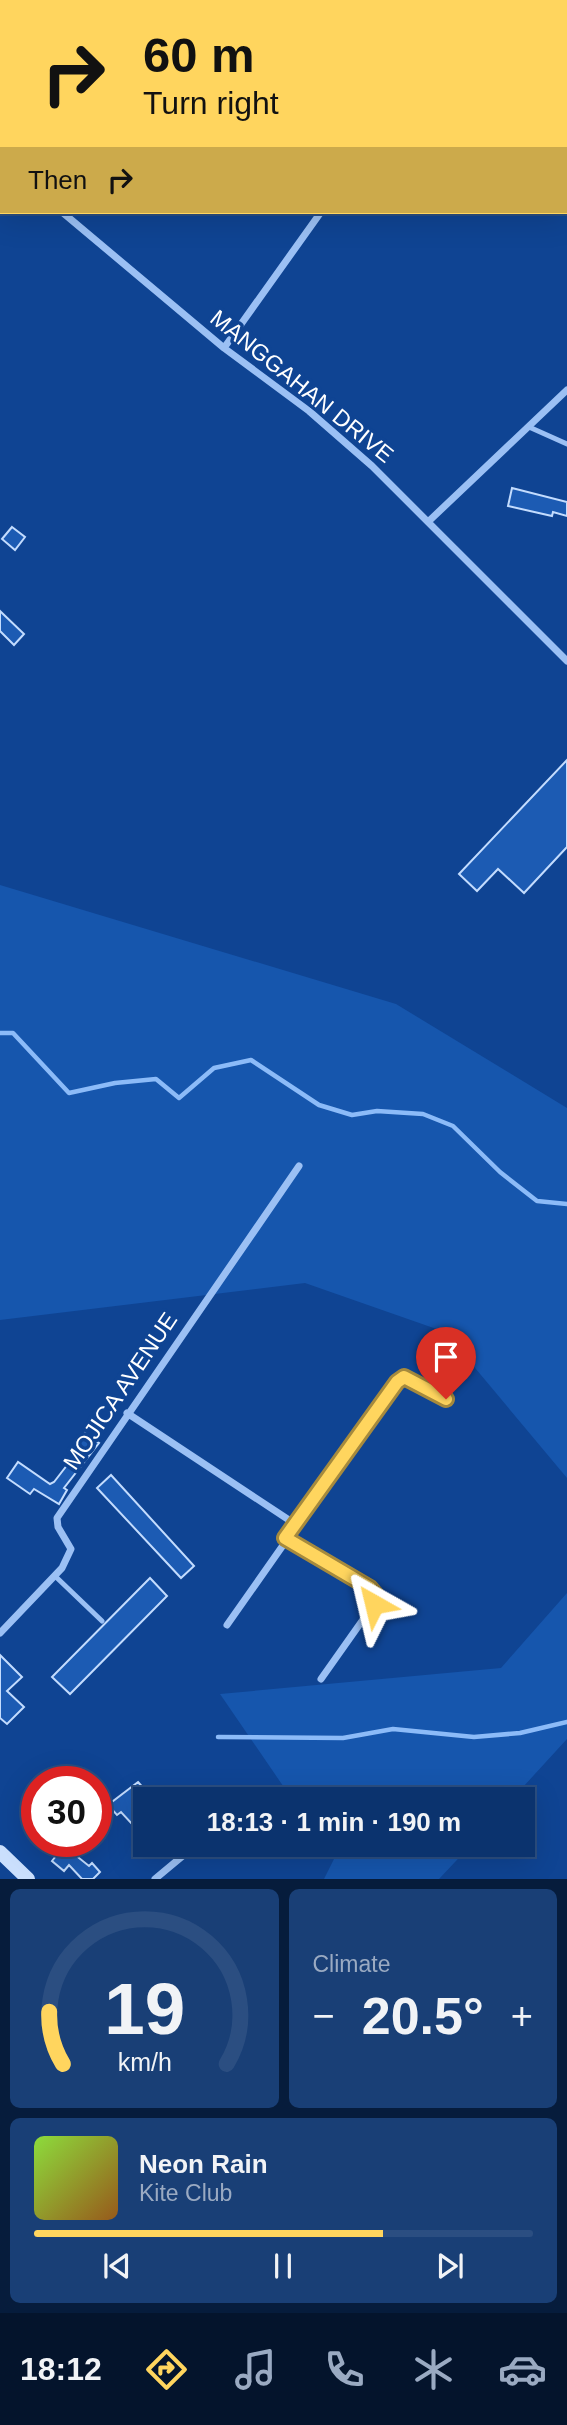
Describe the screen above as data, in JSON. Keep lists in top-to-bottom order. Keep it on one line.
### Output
{"streets":{"street":["MANGGAHAN DRIVE","MOJICA AVENUE"]},"page":{"turn":["60 m","Turn right"],"then":"Then","limit":"30","trip":"18:13 · 1 min · 190 m","tile":"Climate","heat":["−","20.5°","+"],"song":["Neon Rain","Kite Club"],"tabs":"18:12","gauge":["19","km/h"]}}
